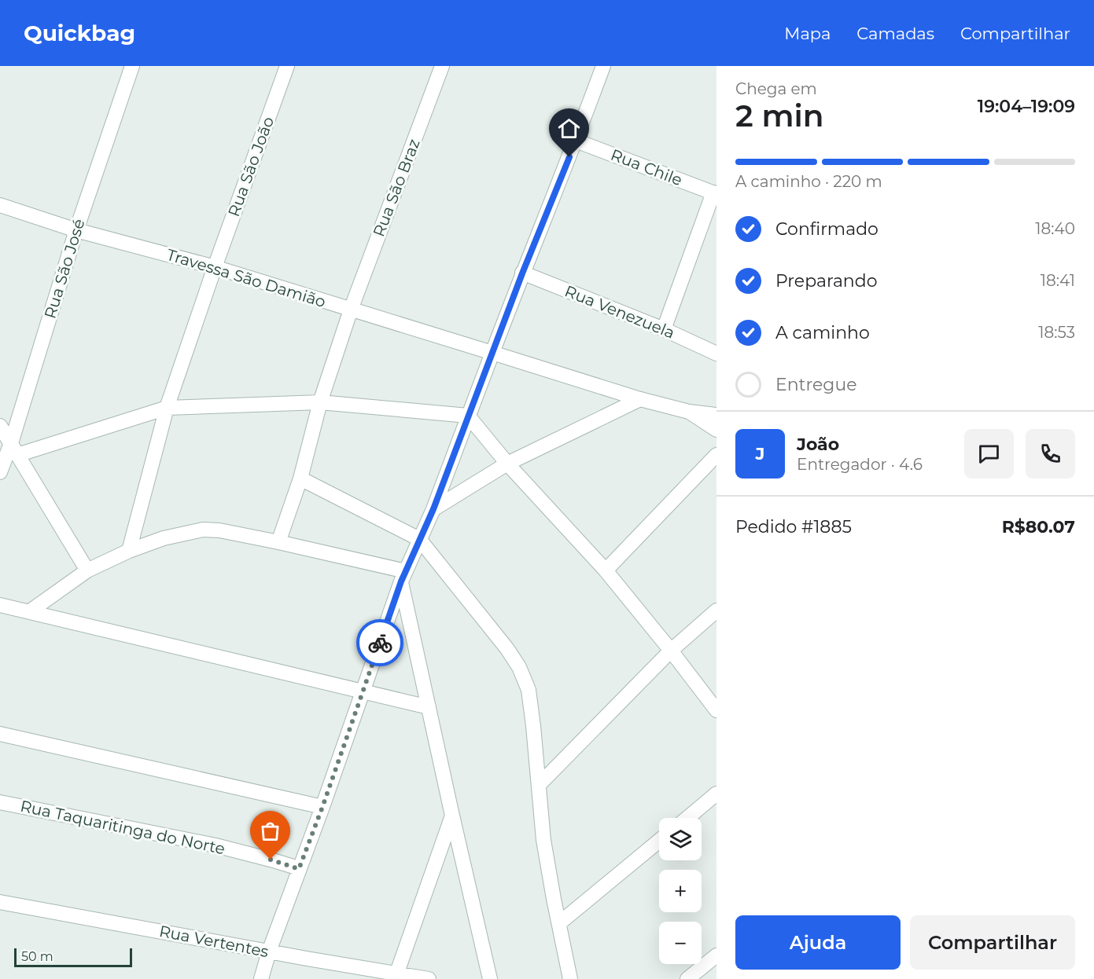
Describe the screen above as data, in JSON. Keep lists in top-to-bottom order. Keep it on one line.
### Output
{"streets":{"street":["Rua São João","Rua Chile","Rua São Braz","Rua São José","Travessa São Damião","Rua Venezuela","Rua Taquaritinga do Norte","Rua Vertentes"]},"crossings":[["Rua São João","Travessa São Damião"],["Rua São Braz","Travessa São Damião"],["Rua São José","Travessa São Damião"]],"scale_bar":"50 m","page":{"header":"Quickbag","nav":["Mapa","Camadas","Compartilhar"],"heading":["2 min","Chega em","19:04–19:09"],"panel":["João","Entregador · 4.6","Pedido #1885","R$80.07"],"bar":"A caminho · 220 m","list":[["Confirmado","18:40"],["Preparando","18:41"],["A caminho","18:53"],"Entregue"],"round":"J","map_buttons":["+","−"],"buttons":["Ajuda","Compartilhar"],"scale":"50 m"}}
